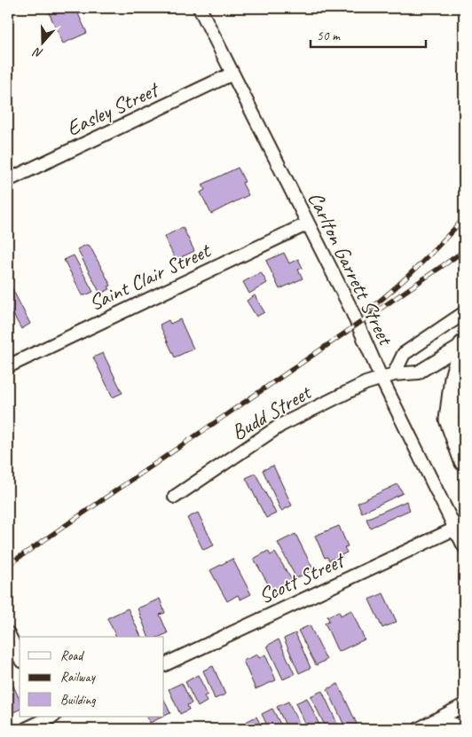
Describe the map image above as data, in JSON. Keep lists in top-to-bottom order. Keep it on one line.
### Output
{"streets":{"street":["Easley Street","Carlton Garrett Street","Saint Clair Street","Budd Street","Scott Street"]},"crossings":[["Easley Street","Carlton Garrett Street"],["Carlton Garrett Street","Saint Clair Street"],["Carlton Garrett Street","Budd Street"],["Carlton Garrett Street","Scott Street"]],"legend":["Road","Railway","Building"],"scale_bar":"50 m","north":"bottom"}
